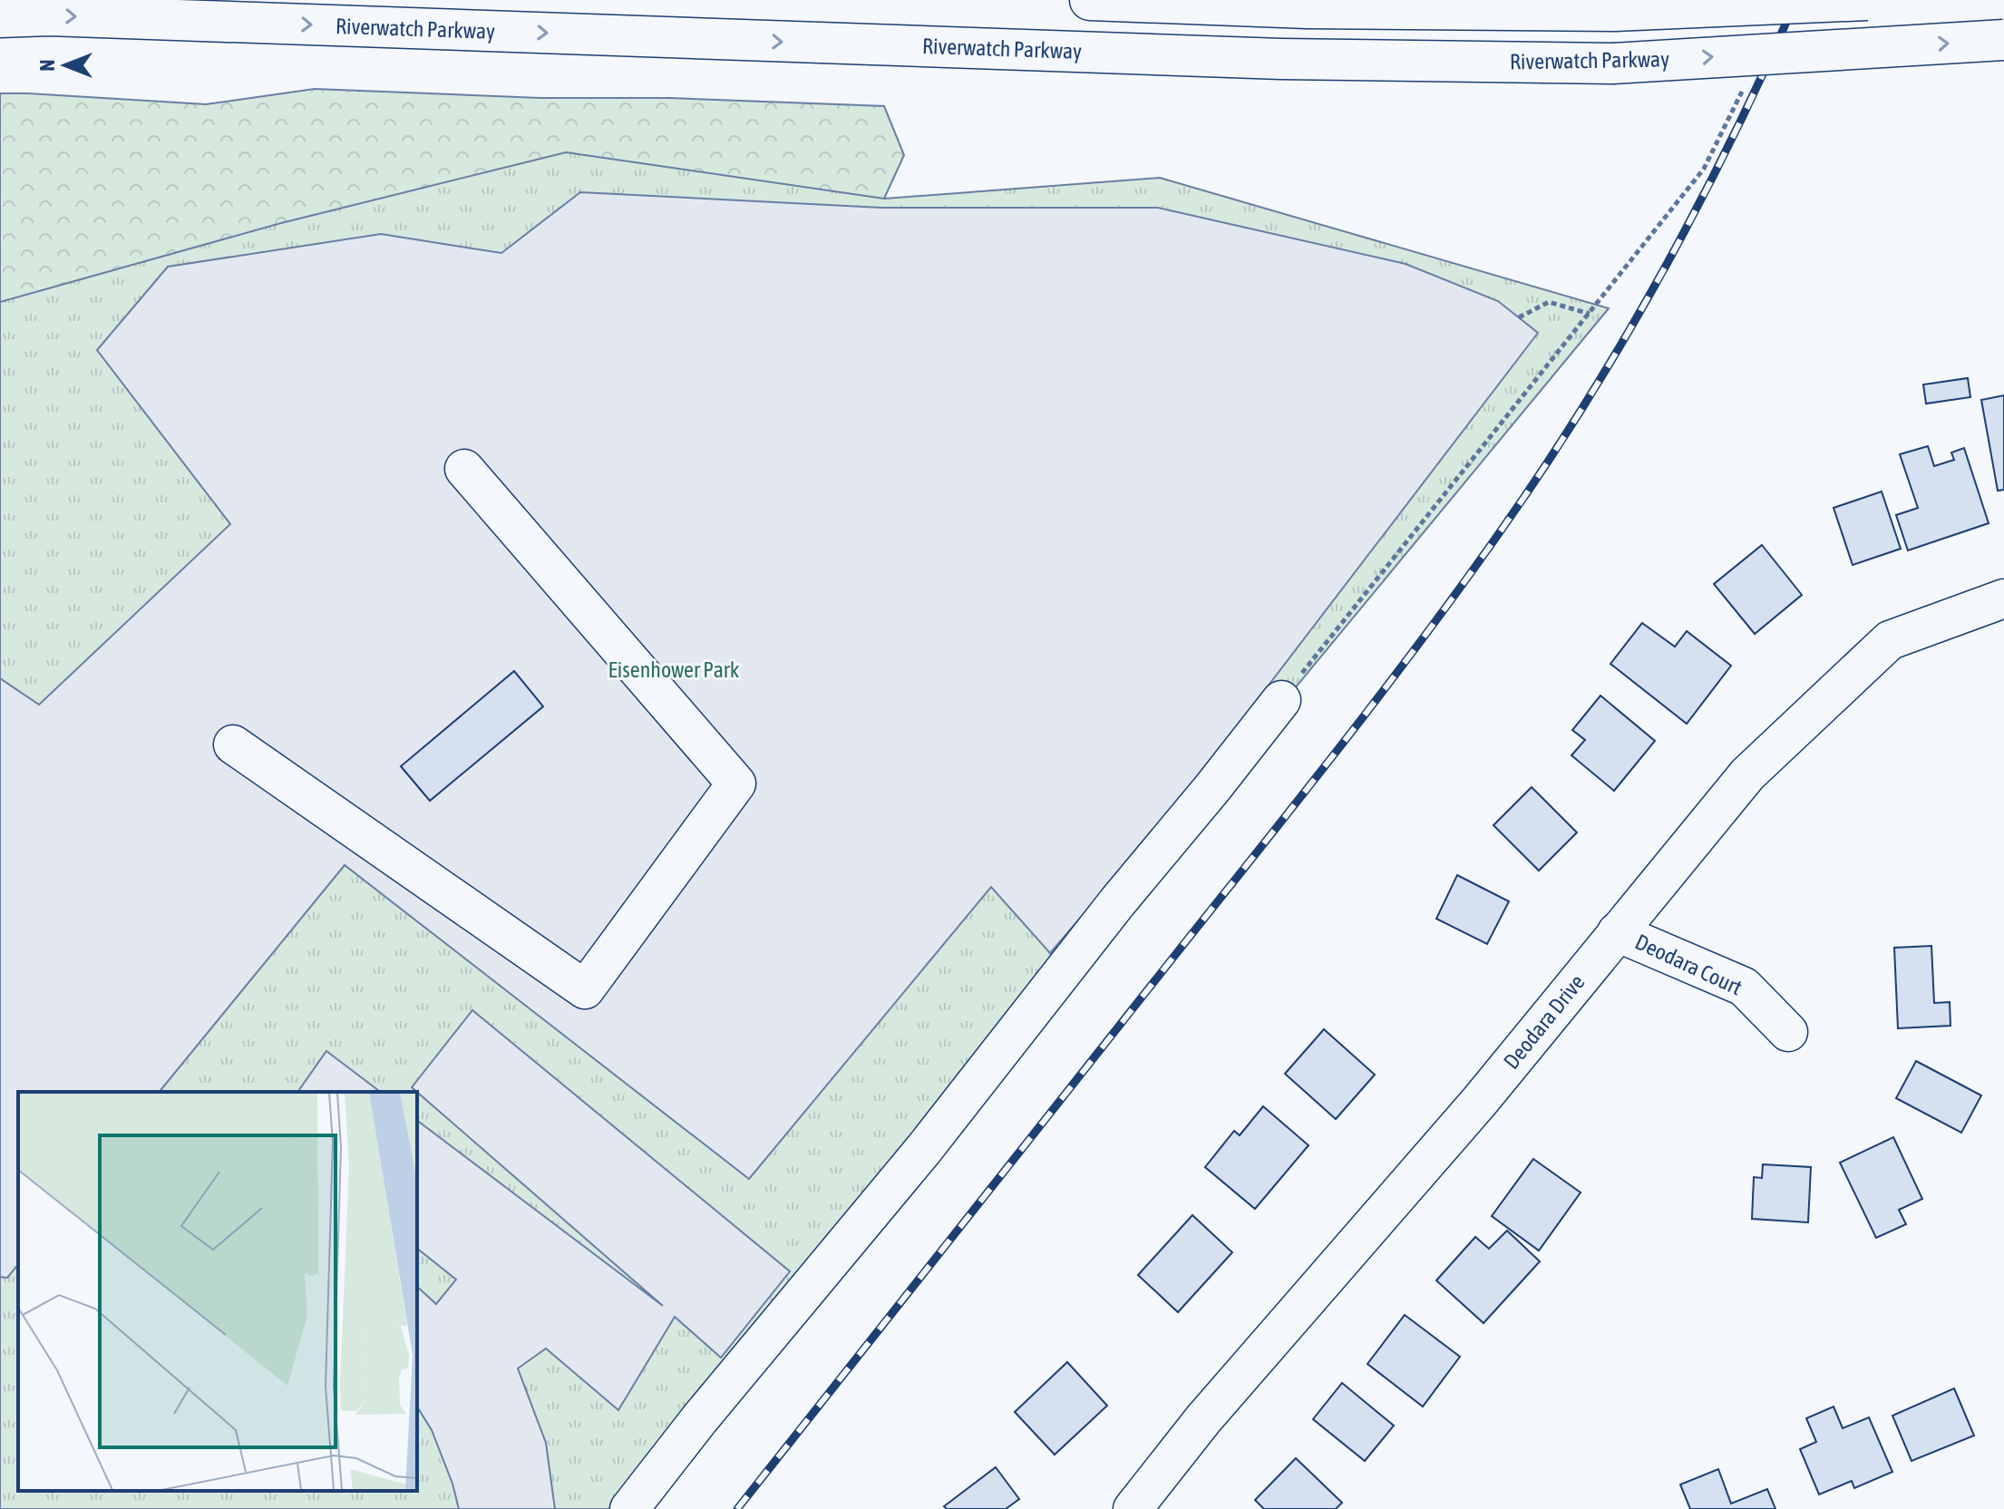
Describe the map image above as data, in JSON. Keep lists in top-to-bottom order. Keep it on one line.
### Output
{"streets":{"main road":["Riverwatch Parkway"],"street":["Deodara Court","Deodara Drive"]},"crossings":[["Deodara Court","Deodara Drive"]],"parks":["Eisenhower Park"],"north":"left"}
